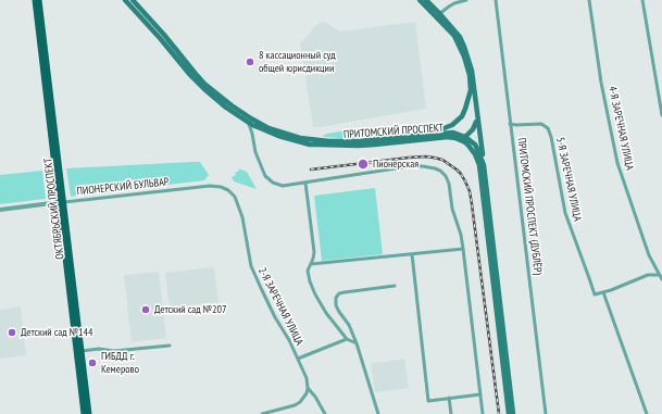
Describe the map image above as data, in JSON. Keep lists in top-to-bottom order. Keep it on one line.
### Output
{"streets":{"main road":["ПРИТОМСКИЙ ПРОСПЕКТ","ОКТЯБРЬСКИЙ ПРОСПЕКТ"],"street":["4-Я ЗАРЕЧНАЯ УЛИЦА","5-Я ЗАРЕЧНАЯ УЛИЦА","ПИОНЕРСКИЙ БУЛЬВАР","ПРИТОМСКИЙ ПРОСПЕКТ (ДУБЛЁР)","2-Я ЗАРЕЧНАЯ УЛИЦА"]},"crossings":[["5-Я ЗАРЕЧНАЯ УЛИЦА","ПРИТОМСКИЙ ПРОСПЕКТ (ДУБЛЁР)"],["ПИОНЕРСКИЙ БУЛЬВАР","ОКТЯБРЬСКИЙ ПРОСПЕКТ"],["ПИОНЕРСКИЙ БУЛЬВАР","2-Я ЗАРЕЧНАЯ УЛИЦА"]],"places":["8 кассационный суд общей юрисдикции","Пионерская","Детский сад №207","Детский сад №144","ГИБДД г. Кемерово"]}
